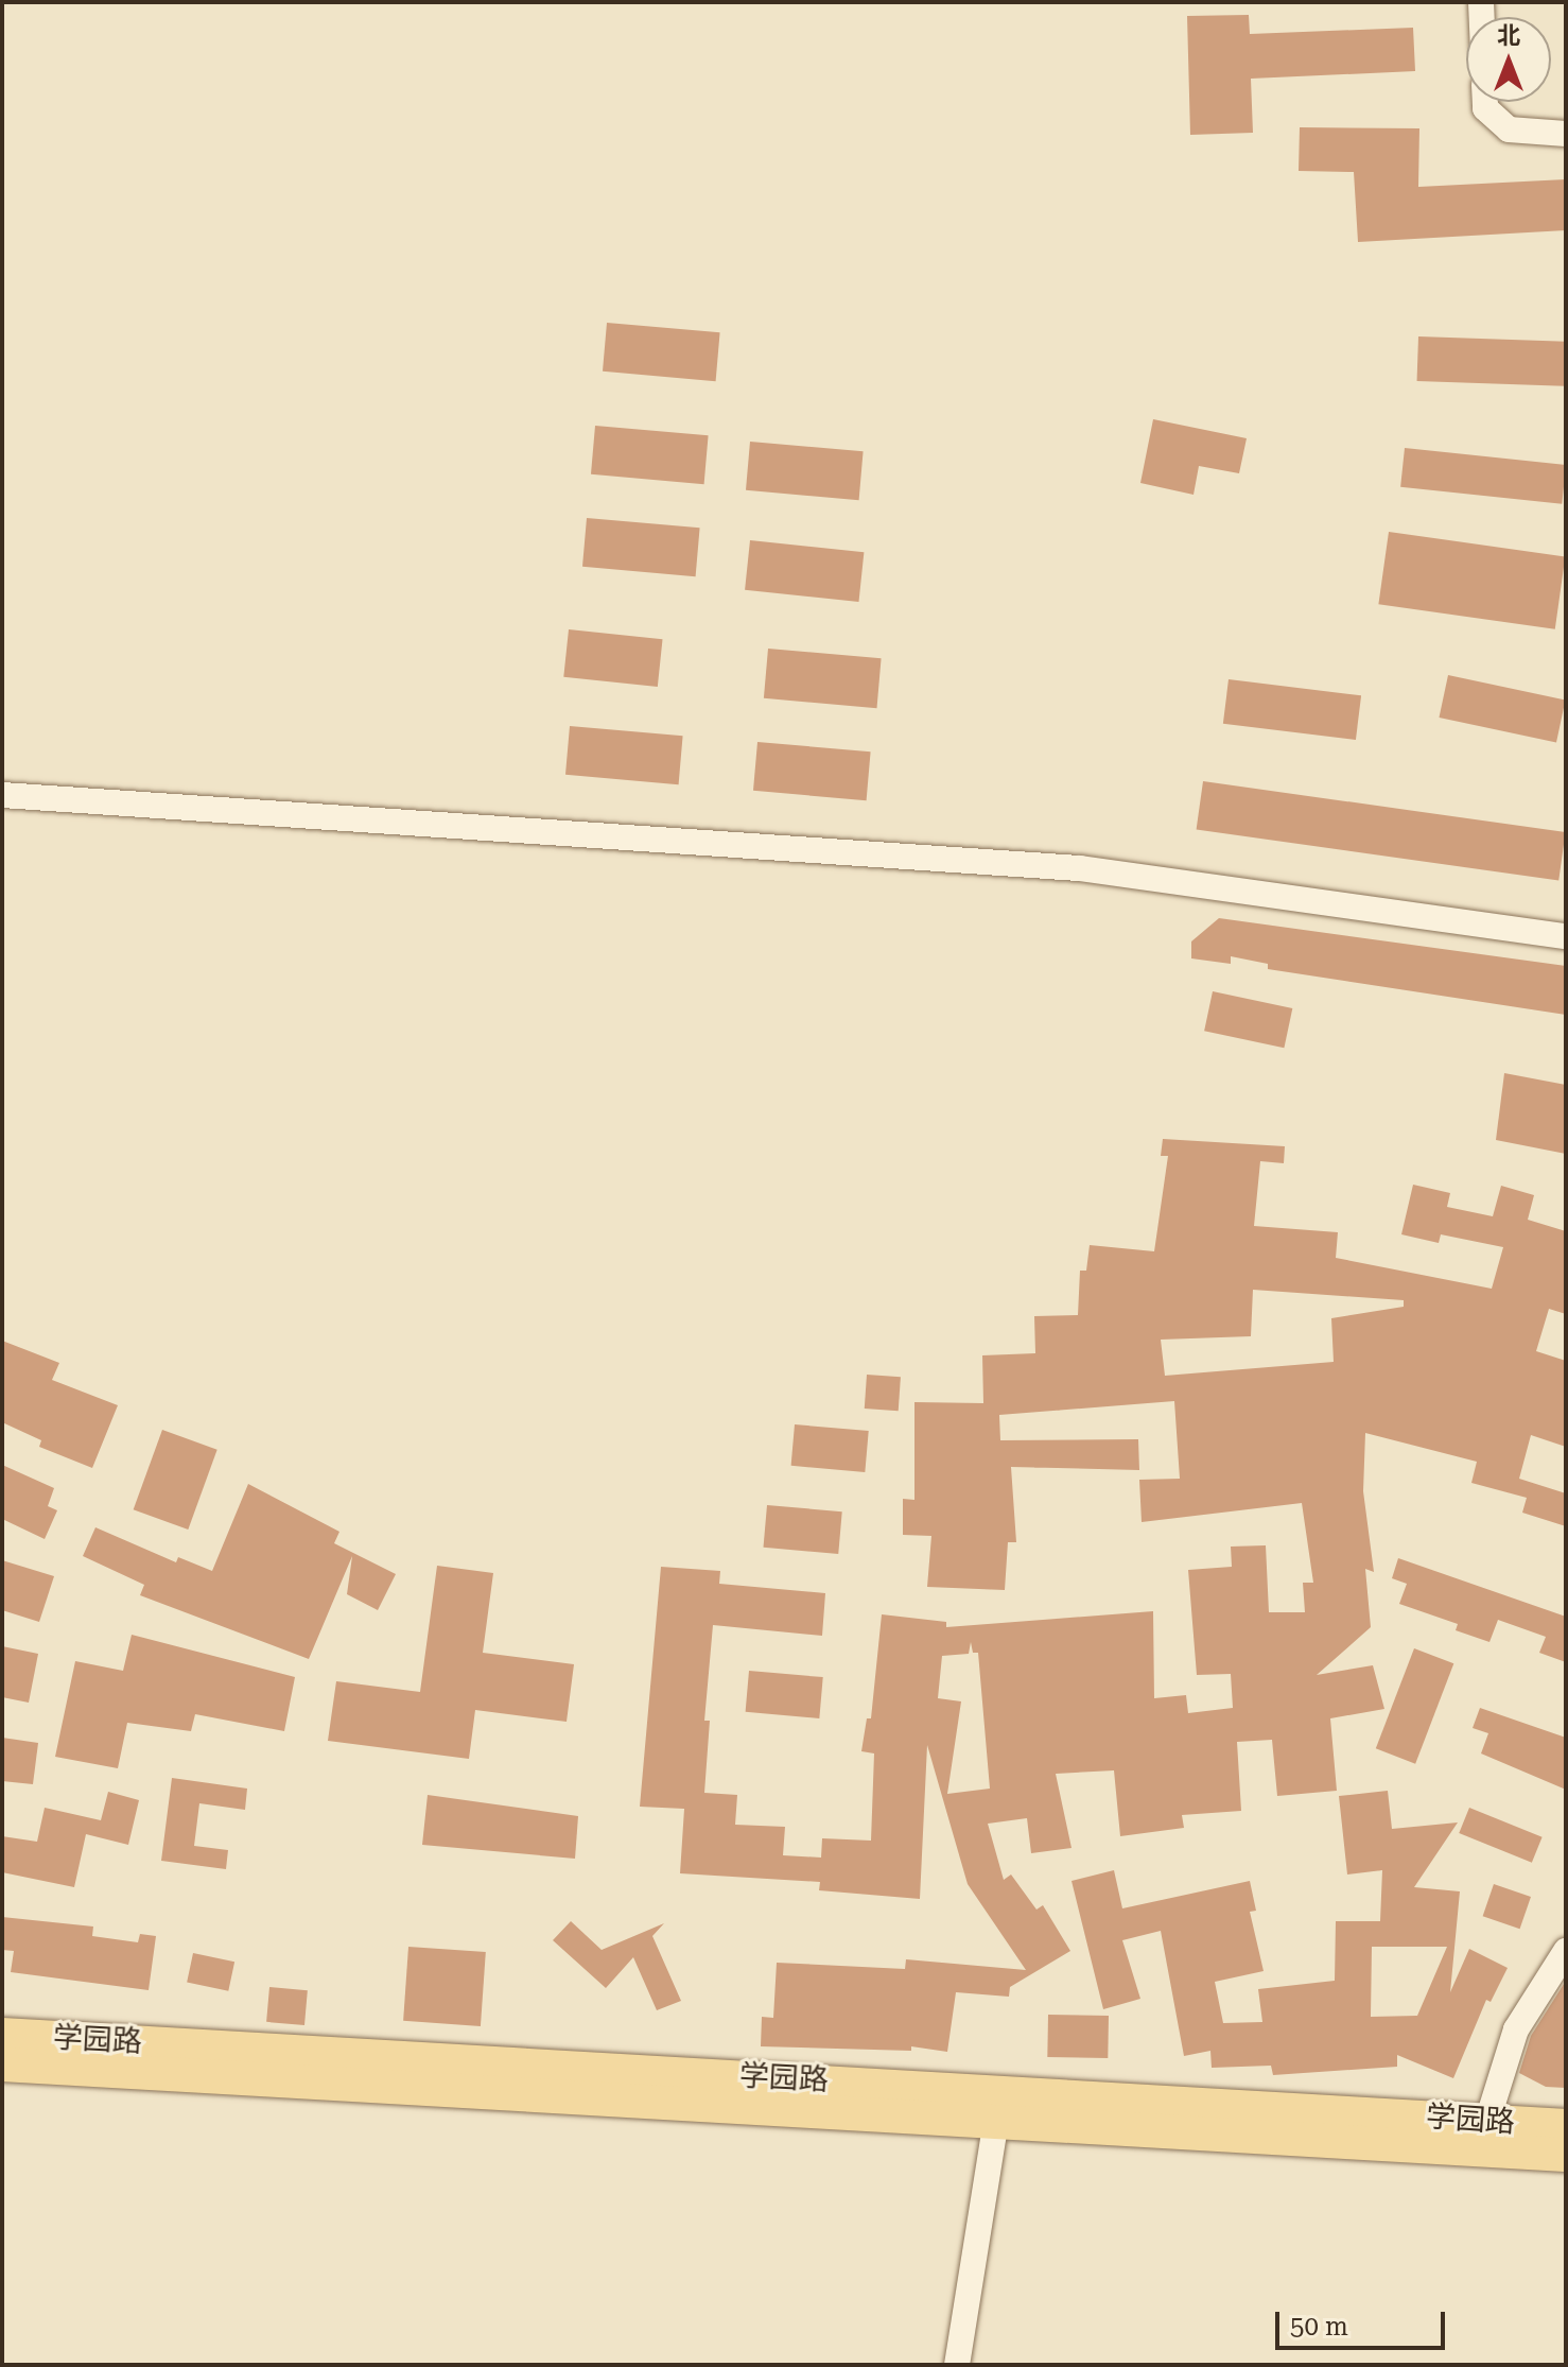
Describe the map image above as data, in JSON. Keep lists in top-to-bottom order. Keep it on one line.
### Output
{"streets":{"main road":["学园路"]},"scale_bar":"50 m","north":"top"}
